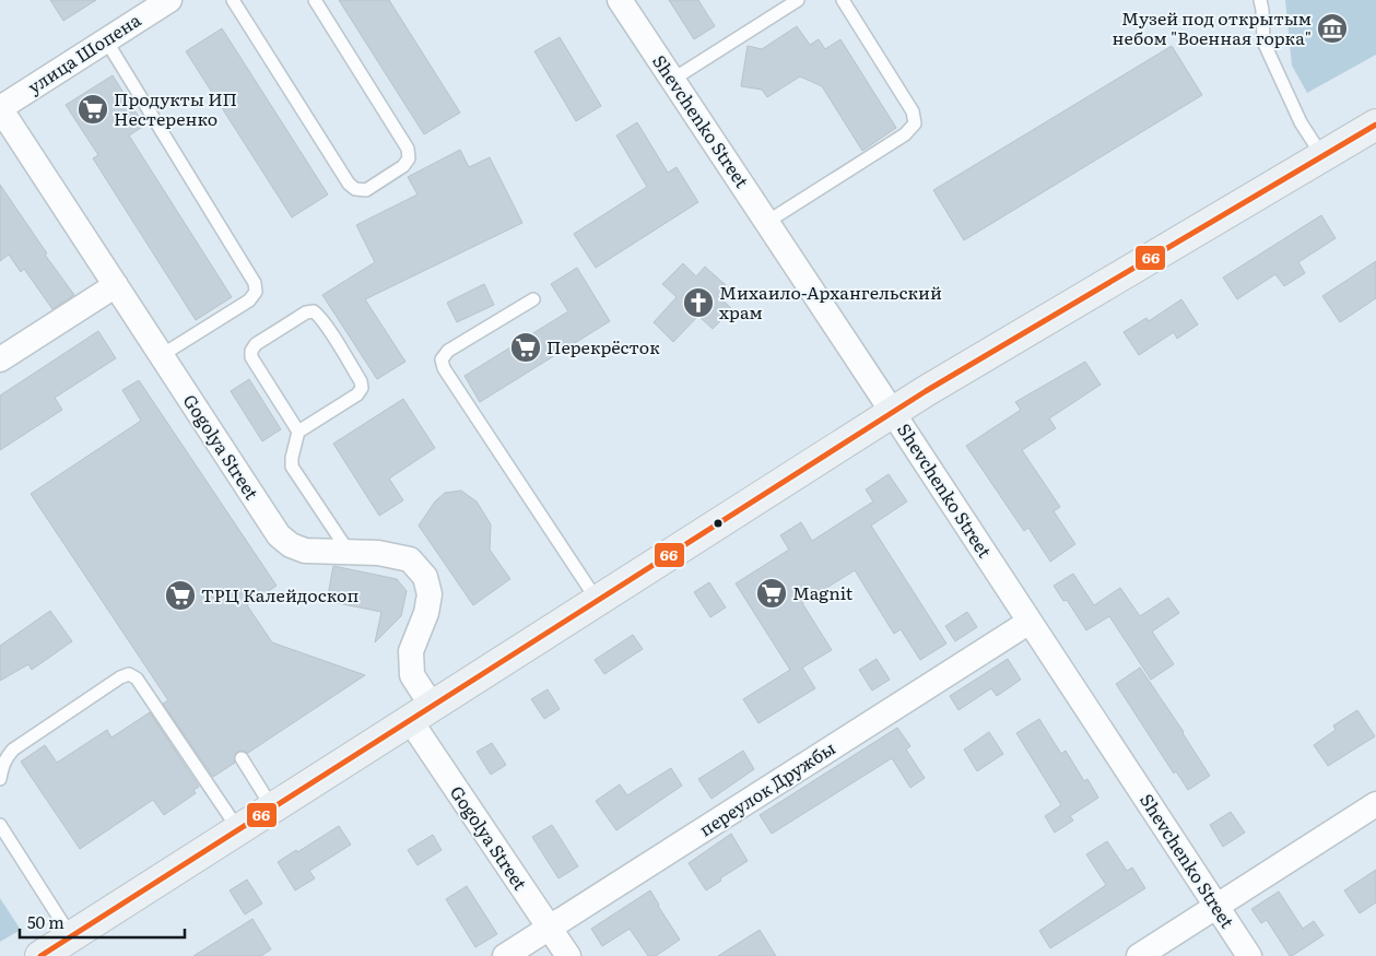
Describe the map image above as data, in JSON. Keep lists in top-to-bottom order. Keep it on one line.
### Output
{"streets":{"street":["улица Шопена","Shevchenko Street","Gogolya Street","переулок Дружбы"]},"crossings":[["улица Шопена","Gogolya Street"],["Shevchenko Street","переулок Дружбы"],["Gogolya Street","переулок Дружбы"]],"places":{"museum":["Музей под открытым небом \"Военная горка\""],"supermarket":["Продукты ИП Нестеренко","Перекрёсток","Magnit","ТРЦ Калейдоскоп"],"church":["Михаило-Архангельский храм"]},"lines":["transit line 66"],"scale_bar":"50 m"}
